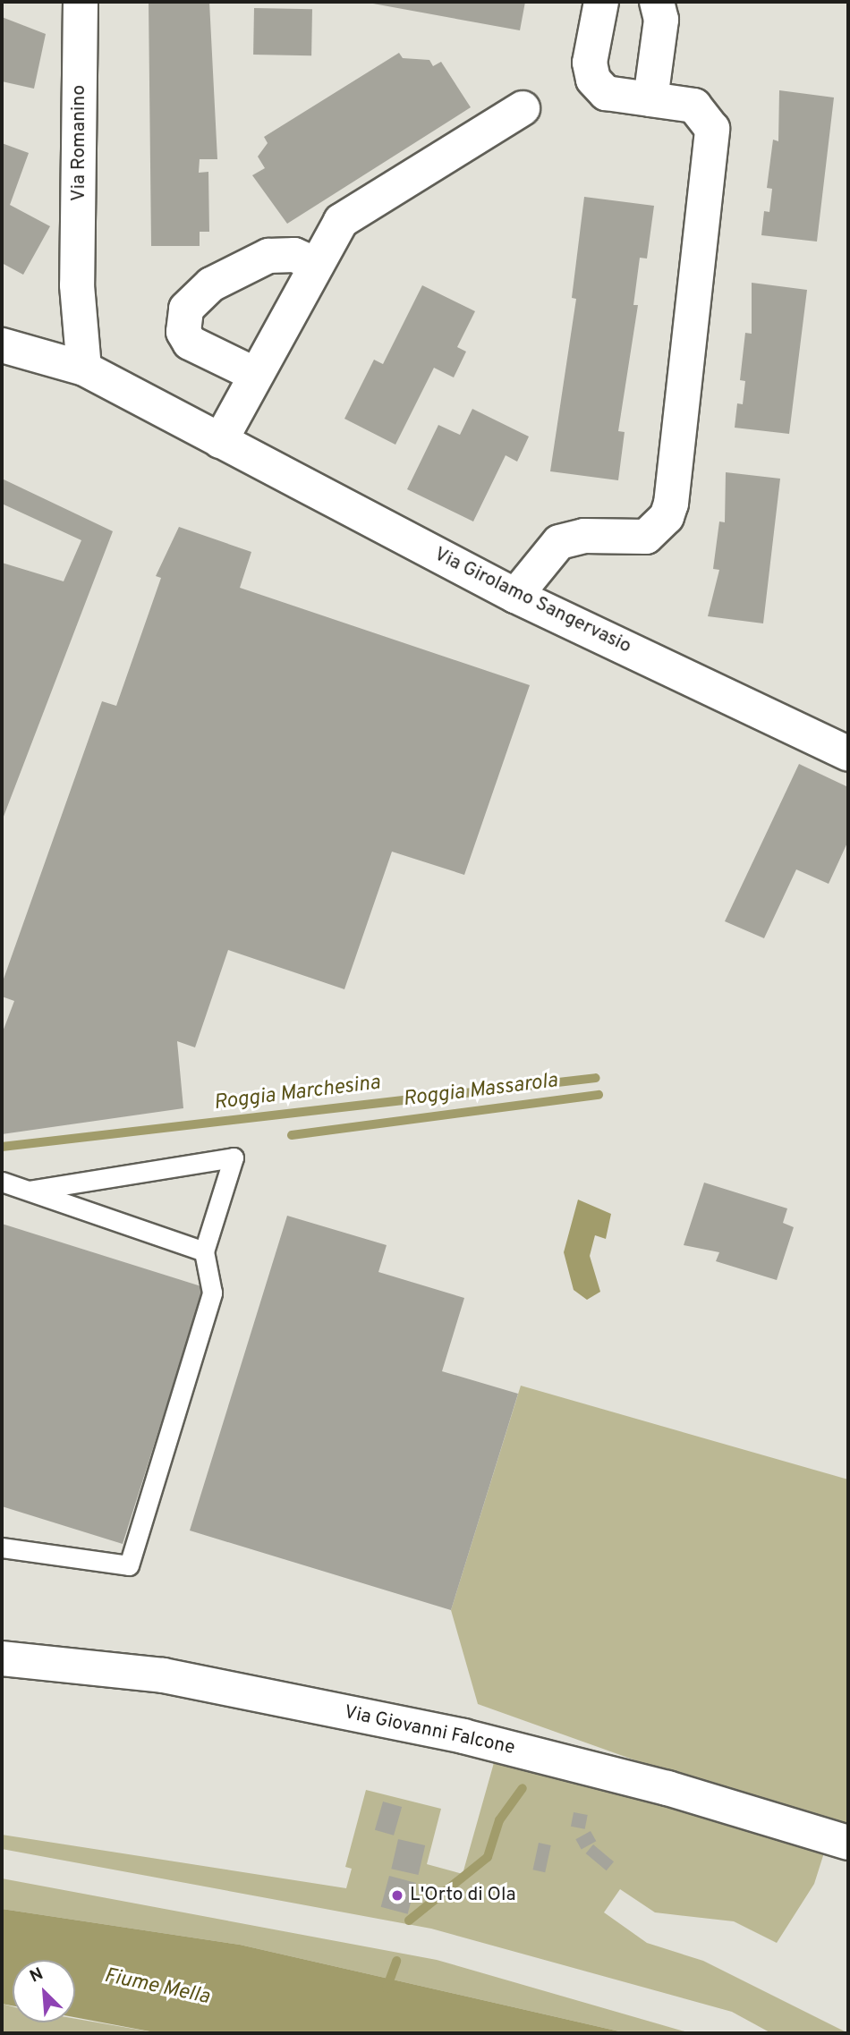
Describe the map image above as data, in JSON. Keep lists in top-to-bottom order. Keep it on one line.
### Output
{"streets":{"street":["Via Romanino","Via Girolamo Sangervasio","Via Giovanni Falcone"]},"crossings":[["Via Romanino","Via Girolamo Sangervasio"]],"water":["Roggia Massarola","Roggia Marchesina","Fiume Mella"],"places":["L'Orto di Ola"],"north":"top left"}
